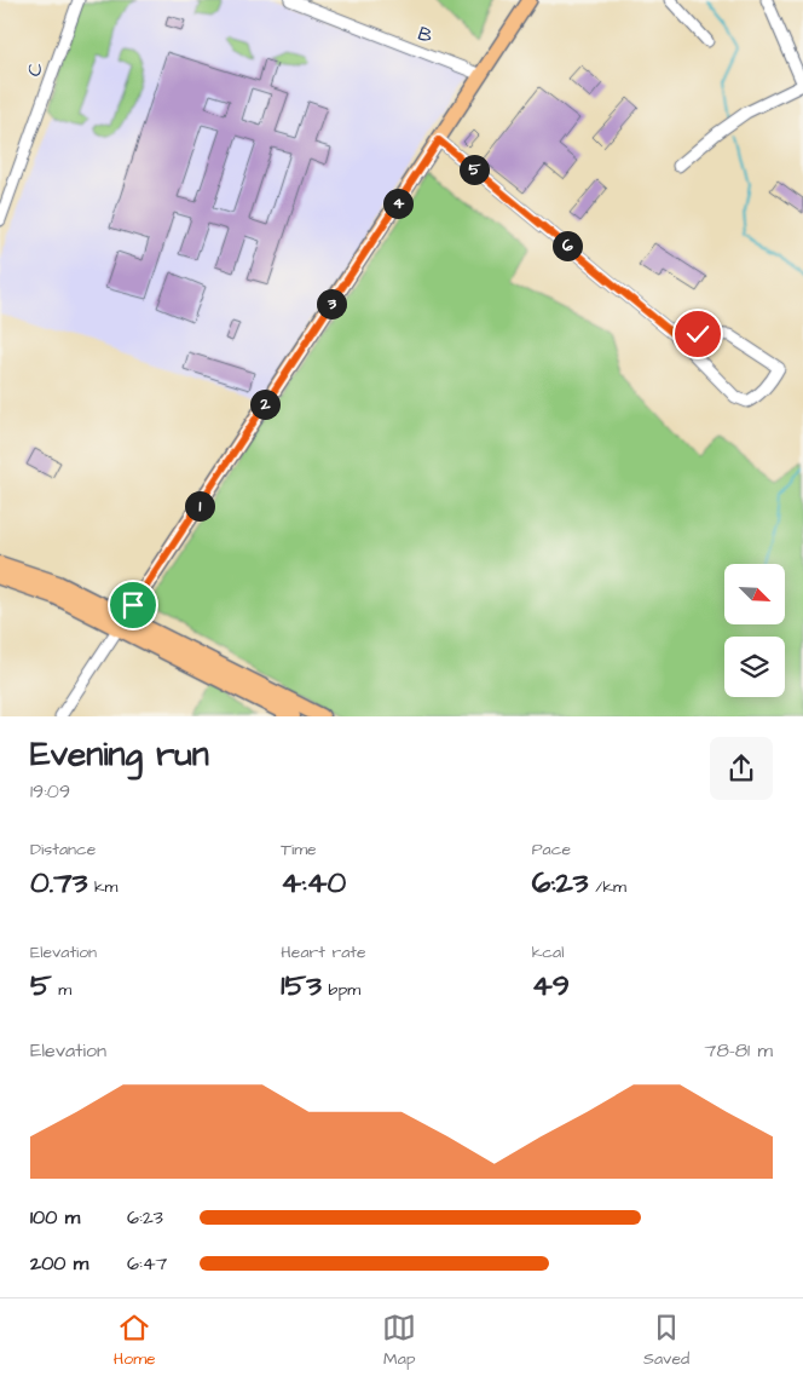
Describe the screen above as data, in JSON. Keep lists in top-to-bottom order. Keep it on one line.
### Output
{"streets":{"street":["B","C"]},"north":"bottom right","page":{"pins":["5","4","6","3","2","1"],"heading":["Evening run","19:09"],"stats":[["Distance","0.73 km"],["Time","4:40"],["Pace","6:23 /km"],["Elevation","5 m"],["Heart rate","153 bpm"],["kcal","49"]],"chart":["Elevation","78–81 m"],"list":[{"name":"100 m","note":"6:23"},{"name":"200 m","note":"6:47"}],"tabs":["Home","Map","Saved"]}}
